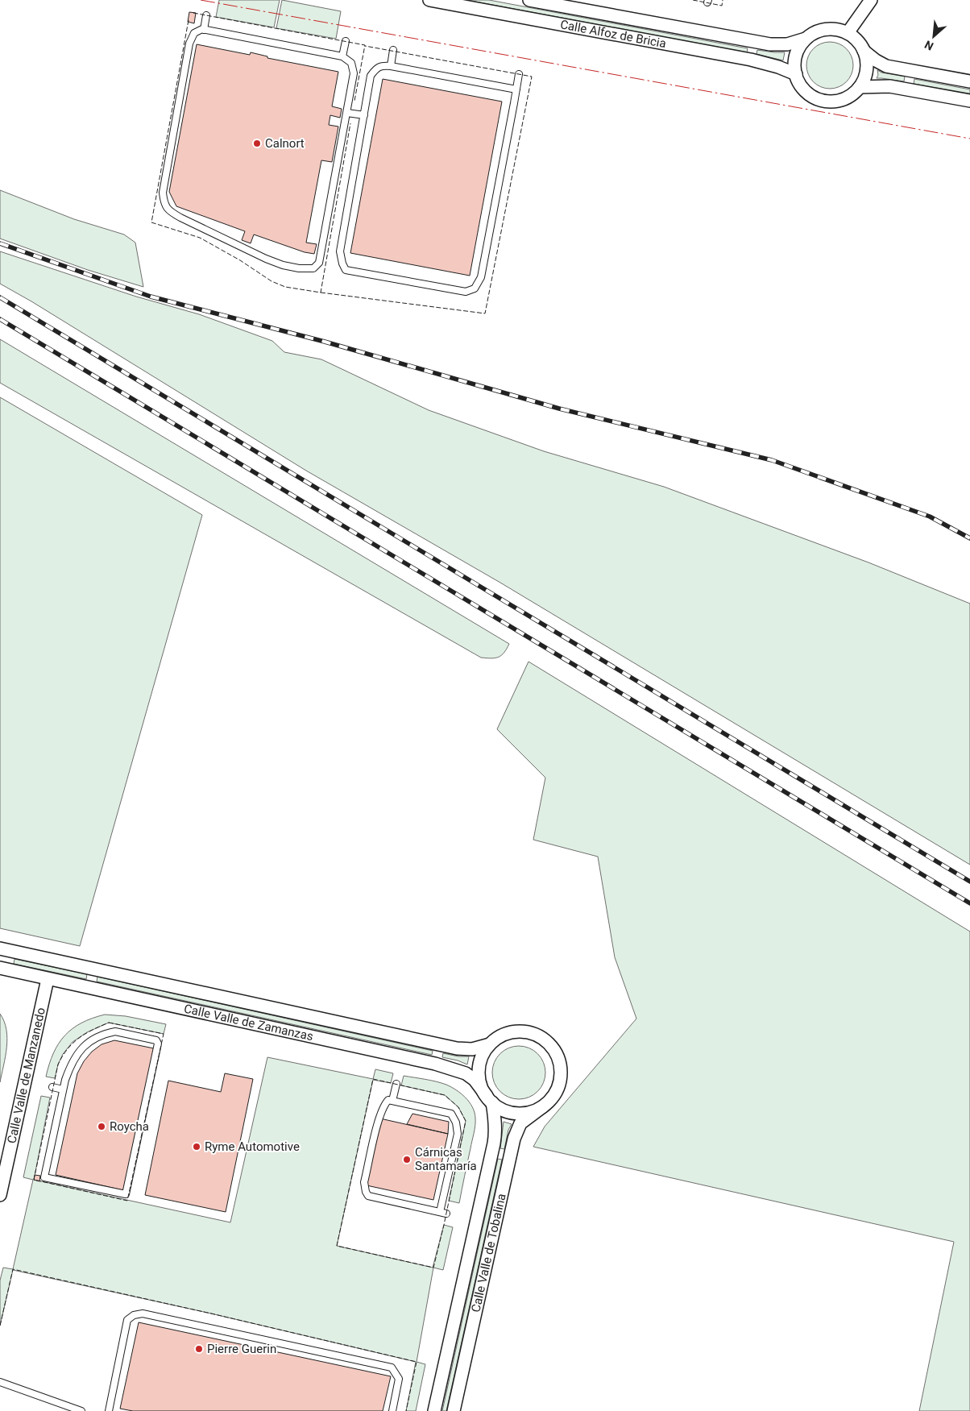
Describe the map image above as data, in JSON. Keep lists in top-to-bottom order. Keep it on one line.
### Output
{"streets":{"street":["Calle Alfoz de Bricia","Calle Valle de Zamanzas","Calle Valle de Manzanedo","Calle Valle de Tobalina"]},"crossings":[["Calle Valle de Zamanzas","Calle Valle de Manzanedo"],["Calle Valle de Zamanzas","Calle Valle de Tobalina"]],"places":["Calnort","Roycha","Ryme Automotive","Cárnicas Santamaría","Pierre Guerin"],"north":"bottom left"}
